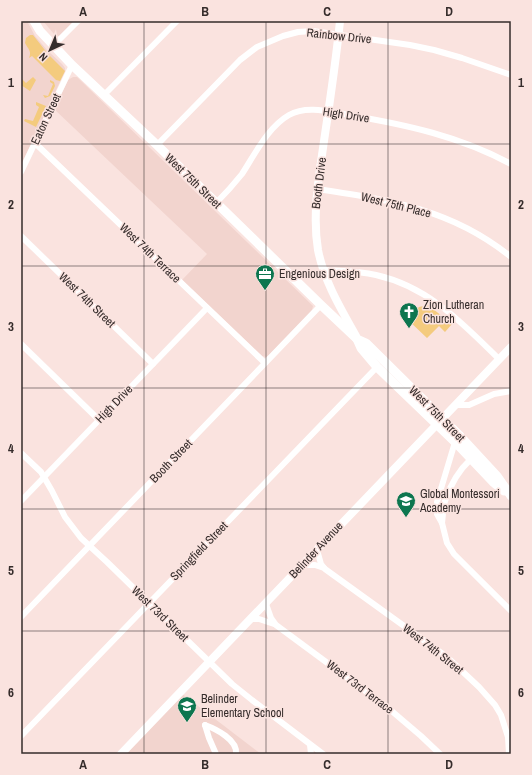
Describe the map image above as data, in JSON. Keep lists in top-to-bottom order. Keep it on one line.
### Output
{"streets":{"main road":["West 75th Street"],"street":["Rainbow Drive","High Drive","Eaton Street","Booth Drive","West 75th Place","West 74th Terrace","West 74th Street","Booth Street","Belinder Avenue","Springfield Street","West 73rd Street","West 73rd Terrace"]},"crossings":[["Rainbow Drive","West 75th Street"],["Rainbow Drive","Booth Drive"],["High Drive","West 75th Street"],["High Drive","Booth Drive"],["High Drive","West 74th Terrace"],["High Drive","West 74th Street"],["High Drive","West 73rd Street"],["Eaton Street","West 75th Street"],["Eaton Street","West 74th Terrace"],["West 75th Street","Booth Drive"],["West 75th Street","Booth Street"],["West 75th Street","Belinder Avenue"],["West 75th Street","Springfield Street"],["Booth Drive","West 75th Place"],["West 74th Terrace","Booth Street"],["West 74th Street","Belinder Avenue"],["Booth Street","West 73rd Street"],["Belinder Avenue","West 73rd Street"],["Belinder Avenue","West 73rd Terrace"],["Springfield Street","West 73rd Street"]],"places":{"office":["Engenious Design"],"church":["Zion Lutheran Church"],"school or university":["Global Montessori Academy","Belinder Elementary School"]},"north":"bottom left","grid":{"columns":["A","B","C","D"],"rows":["1","2","3","4","5","6"]}}
